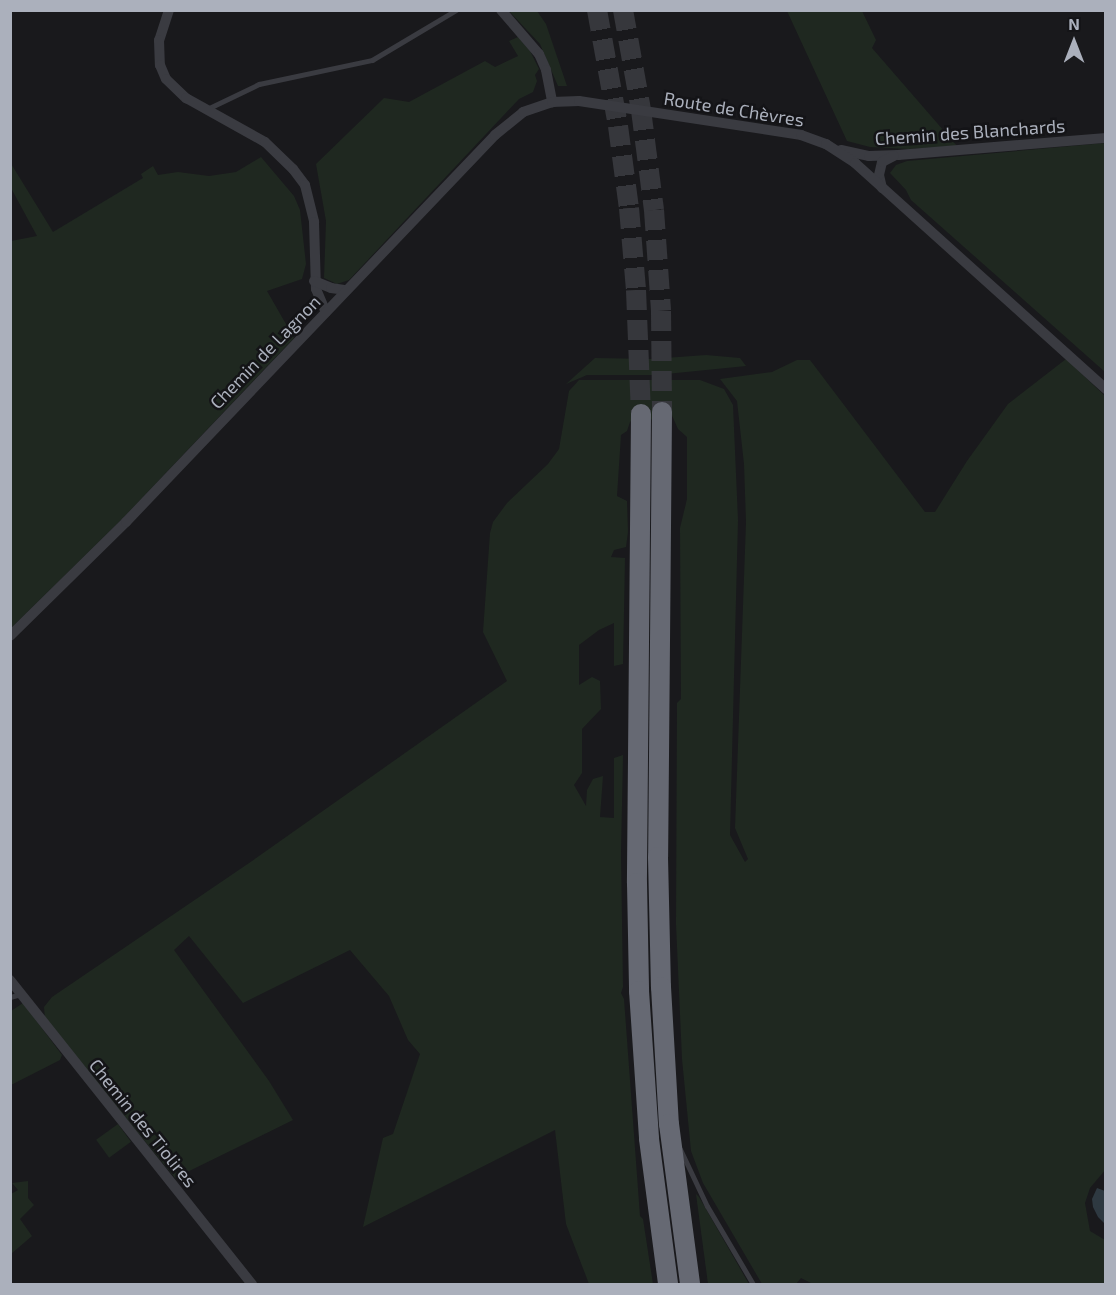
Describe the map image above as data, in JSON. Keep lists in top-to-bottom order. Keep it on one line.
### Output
{"streets":{"street":["Route de Chèvres","Chemin des Blanchards","Chemin de Lagnon","Chemin des Tiolires"]},"crossings":[["Route de Chèvres","Chemin des Blanchards"],["Route de Chèvres","Chemin de Lagnon"]],"north":"top"}
